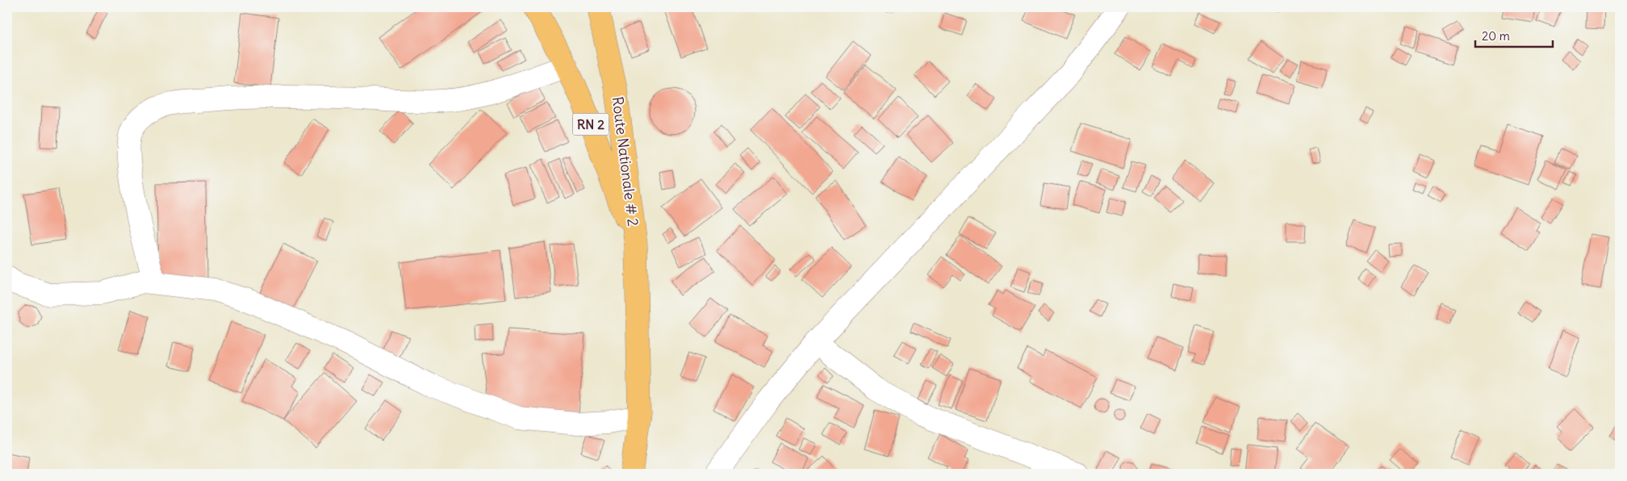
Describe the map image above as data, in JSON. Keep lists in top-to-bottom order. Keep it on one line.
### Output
{"streets":{"main road":["RN 2","Route Nationale # 2"]},"scale_bar":"20 m"}
